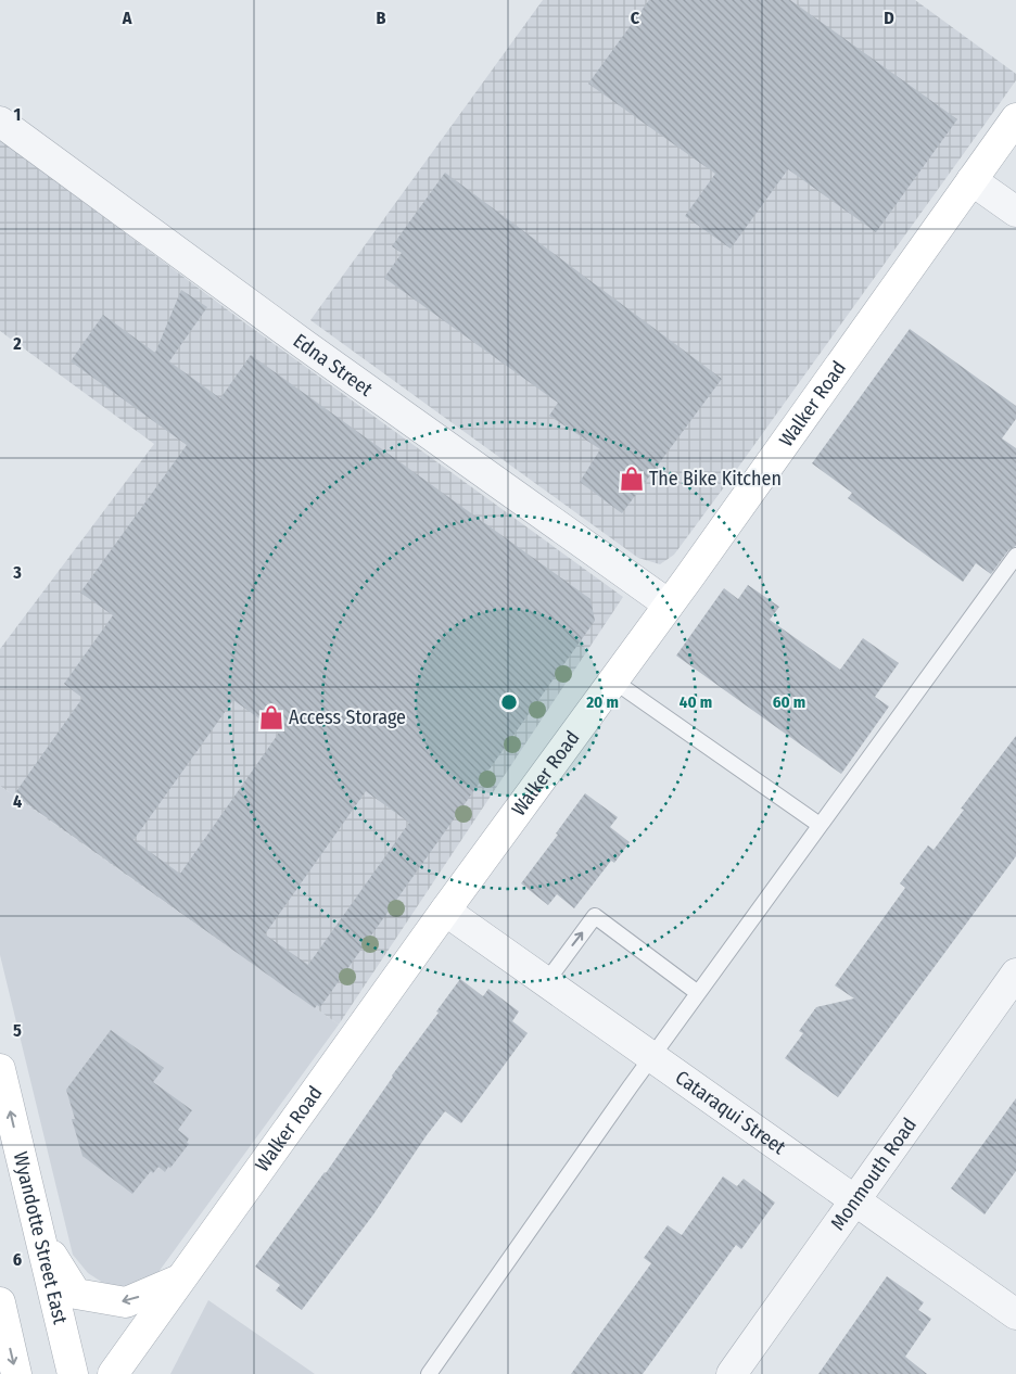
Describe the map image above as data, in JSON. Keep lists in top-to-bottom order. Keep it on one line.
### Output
{"streets":{"main road":["Walker Road","Wyandotte Street East"],"street":["Edna Street","Cataraqui Street","Monmouth Road"]},"crossings":[["Edna Street","Walker Road"],["Walker Road","Cataraqui Street"],["Cataraqui Street","Monmouth Road"]],"one_way":["Wyandotte Street East"],"places":{"shop":["The Bike Kitchen","Access Storage"]},"grid":{"columns":["A","B","C","D"],"rows":["1","2","3","4","5","6"]},"rings":["20 m","40 m","60 m"]}
